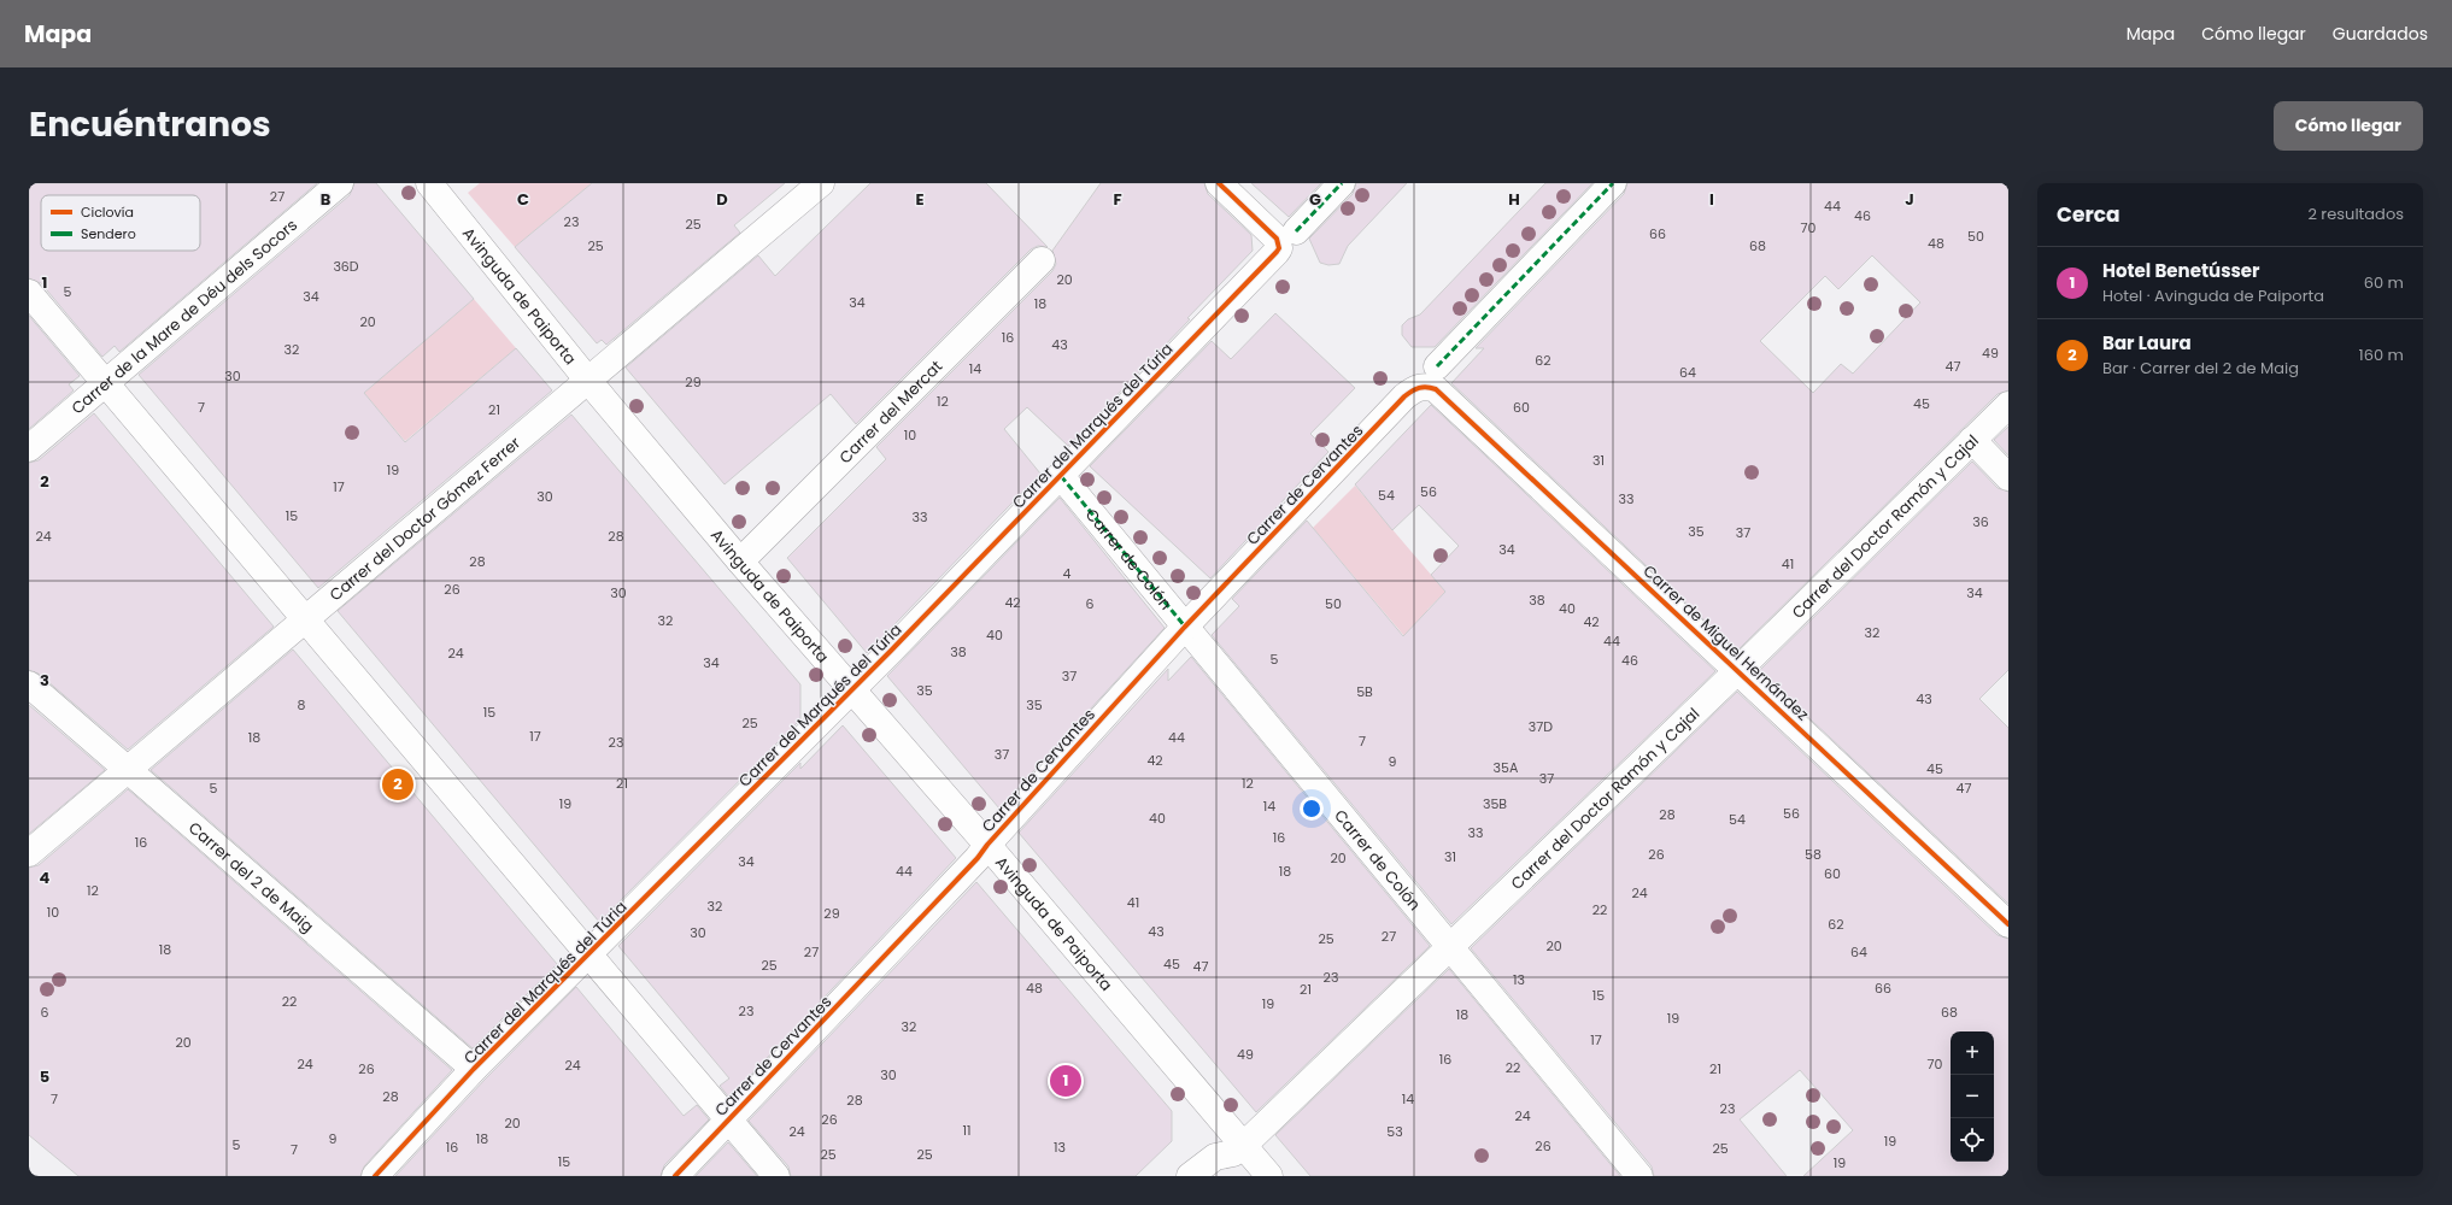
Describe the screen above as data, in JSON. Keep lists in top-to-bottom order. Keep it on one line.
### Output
{"streets":{"street":["Avinguda de Paiporta","Carrer de la Mare de Déu dels Socors","Carrer del Mercat","Carrer del Marqués del Túria","Carrer de Cervantes","Carrer del Doctor Gómez Ferrer","Carrer del Doctor Ramón y Cajal","Carrer de Colón","Carrer de Miguel Hernández","Carrer del 2 de Maig"]},"crossings":[["Avinguda de Paiporta","Carrer del Mercat"],["Avinguda de Paiporta","Carrer del Marqués del Túria"],["Avinguda de Paiporta","Carrer de Cervantes"],["Avinguda de Paiporta","Carrer del Doctor Gómez Ferrer"],["Avinguda de Paiporta","Carrer del Doctor Ramón y Cajal"],["Carrer del Marqués del Túria","Carrer de Colón"],["Carrer del Marqués del Túria","Carrer del 2 de Maig"],["Carrer de Cervantes","Carrer de Colón"],["Carrer de Cervantes","Carrer de Miguel Hernández"],["Carrer del Doctor Gómez Ferrer","Carrer del 2 de Maig"],["Carrer del Doctor Ramón y Cajal","Carrer de Colón"],["Carrer del Doctor Ramón y Cajal","Carrer de Miguel Hernández"]],"house_numbers":["27","44","46","23","25","70","66","50","48","25","68","36D","20","5","34","34","18","20","16","43","32","49","62","47","14","64","30","29","12","45","7","60","21","10","31","19","17","56","54","30","33","15","33","36","35","37","24","28","34","28","41","4","26","30","34","38","42","6","50","40","32","42","32","40","44","38","24","5","46","34","37","35","5B","43","8","35","15","25","37D","17","18","44","7","23","37","42","9","35A","45","37","21","12","5","47","19","35B","14","56","28","40","54","33","16","16","26","58","31","20","34","44","18","60","12","24","41","32","22","10","29","62","43","30","27","25","20","18","27","64","45","25","47","23","13","48","66","21","15","22","19","23","6","68","18","19","32","17","20","49","16","24","70","24","22","26","21","30","28","7","14","28","23","24","26","20","11","24","53","9","18","19","5","26","16","13","25","7","25","25","15","19"],"legend":["Ciclovía","Sendero"],"page":{"header":"Mapa","nav":["Mapa","Cómo llegar","Guardados"],"title":"Encuéntranos","buttons":"Cómo llegar","heading":["Cerca","2 resultados"],"list":[{"mark":"1","name":"Hotel Benetússer","note":"Hotel · Avinguda de Paiporta","value":"60 m"},{"mark":"2","name":"Bar Laura","note":"Bar · Carrer del 2 de Maig","value":"160 m"}],"pins":["2","1"],"map_buttons":["+","−"]},"grid":{"columns":["B","C","D","E","F","G","H","I","J"],"rows":["1","2","3","4","5"]}}
